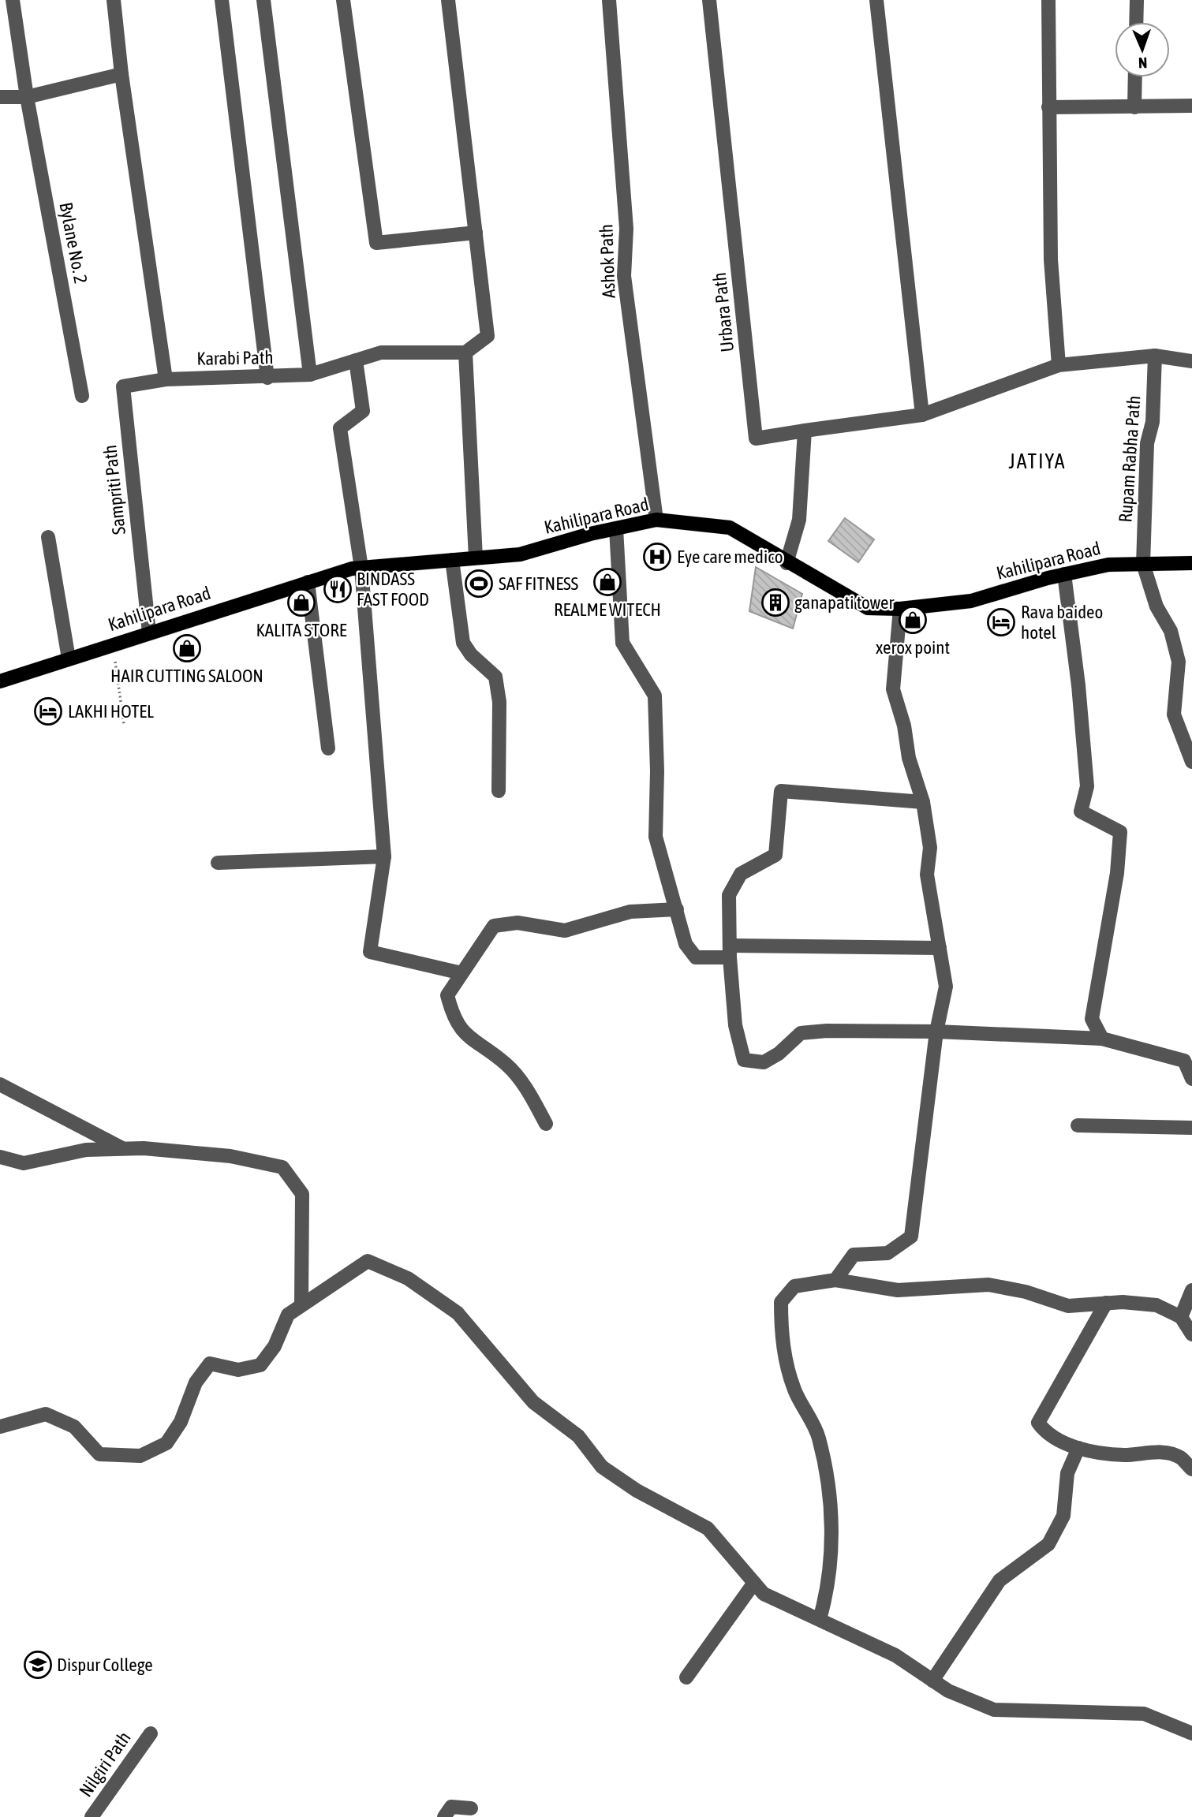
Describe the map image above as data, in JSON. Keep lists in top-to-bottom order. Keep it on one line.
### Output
{"streets":{"main road":["Kahilipara Road"],"street":["Bylane No. 2","Ashok Path","Urbara Path","Karabi Path","Rupam Rabha Path","Sampriti Path","Nilgiri Path"]},"crossings":[["Ashok Path","Kahilipara Road"],["Karabi Path","Sampriti Path"],["Rupam Rabha Path","Kahilipara Road"],["Sampriti Path","Kahilipara Road"]],"districts":["JATIYA"],"places":{"hospital":["Eye care medico"],"shop":["REALME WITECH","KALITA STORE","xerox point","HAIR CUTTING SALOON"],"sports":["SAF FITNESS"],"restaurant":["BINDASS FAST FOOD"],"building":["ganapati tower"],"hotel":["Rava baideo hotel","LAKHI HOTEL"],"school or university":["Dispur College"]},"north":"bottom"}
